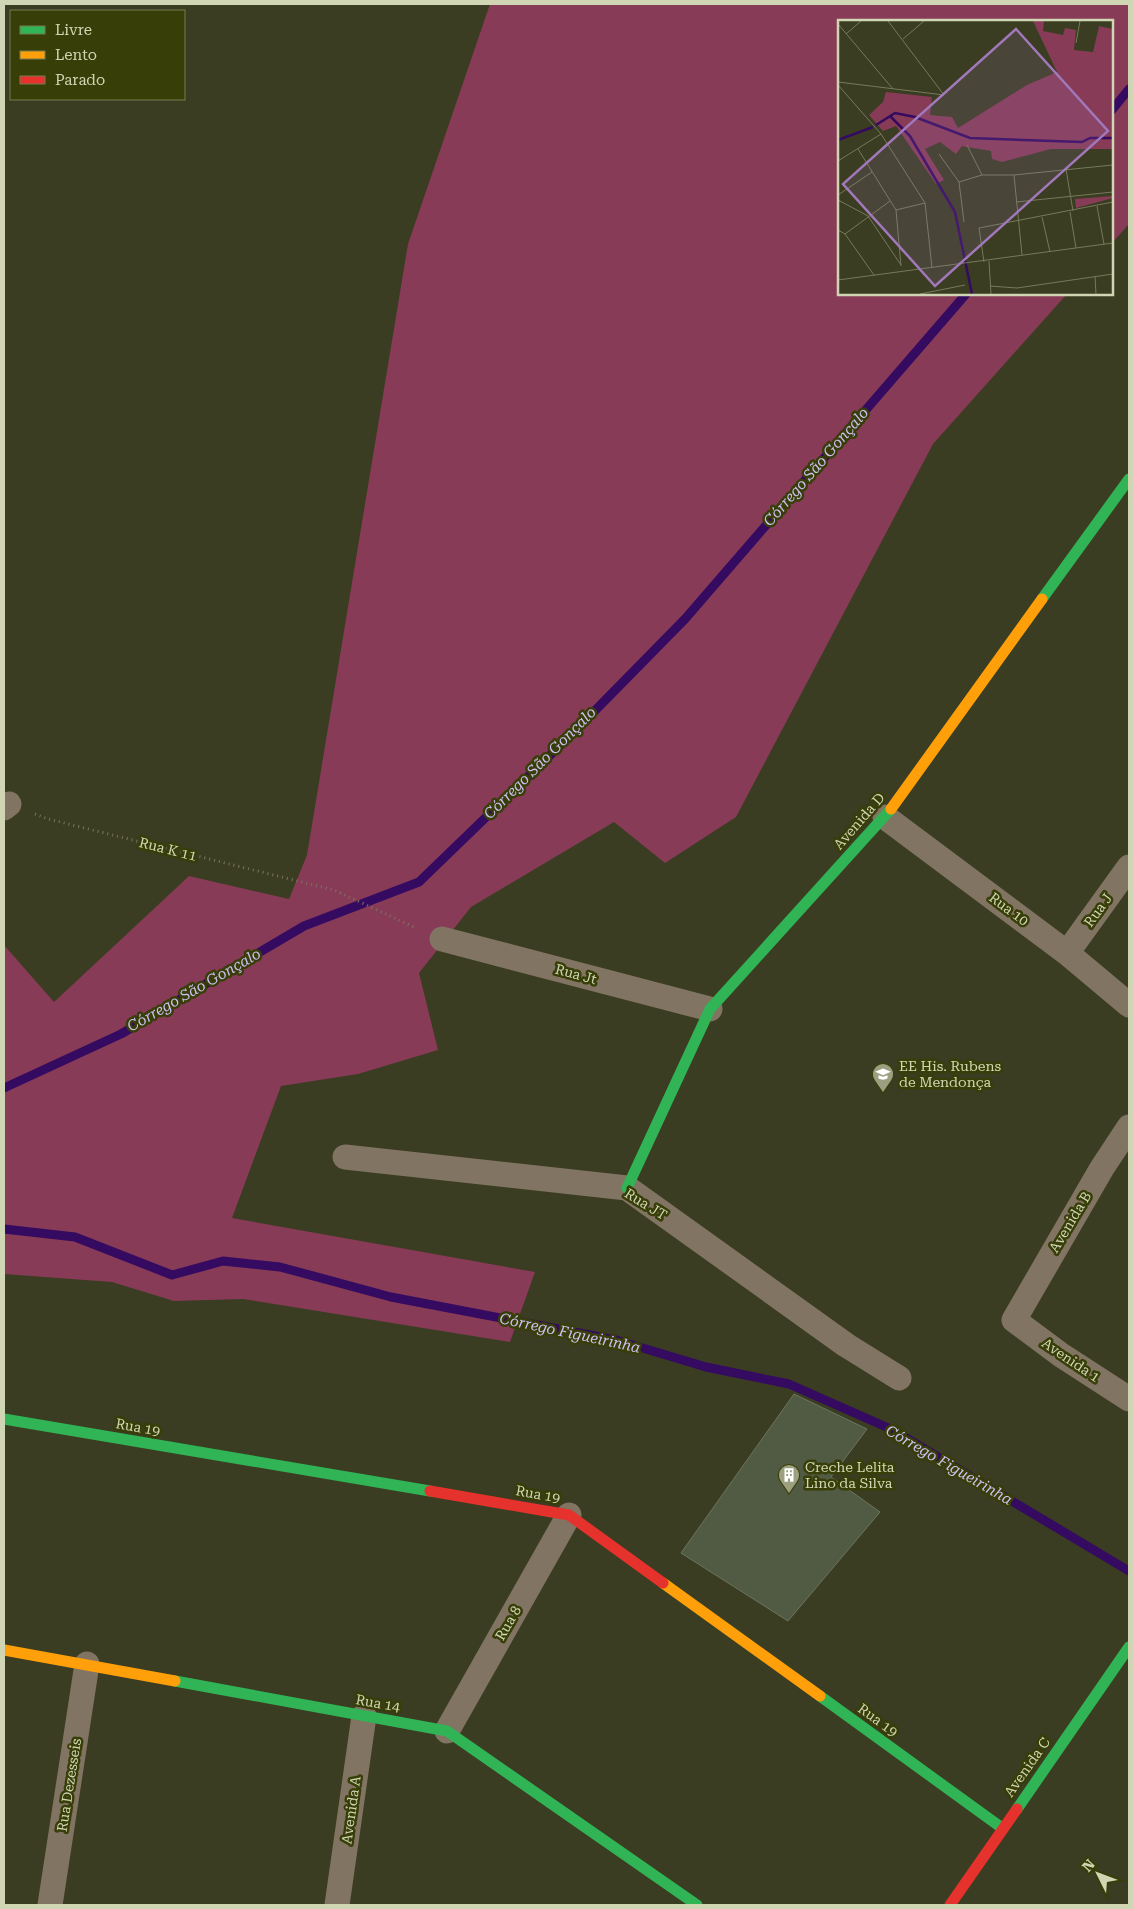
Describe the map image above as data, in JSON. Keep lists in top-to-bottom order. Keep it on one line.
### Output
{"streets":{"street":["Avenida D","Rua 10","Rua J","Rua Jt","Rua JT","Avenida B","Avenida 1","Rua 19","Rua 8","Rua 14","Avenida C","Rua Dezesseis","Avenida A"],"path":["Rua K 11"]},"crossings":[["Avenida D","Rua 10"],["Avenida D","Rua Jt"],["Avenida D","Rua JT"],["Rua K 11","Rua Jt"],["Rua 10","Rua J"],["Avenida B","Avenida 1"],["Rua 19","Rua 8"],["Rua 19","Avenida C"],["Rua 8","Rua 14"],["Rua 14","Rua Dezesseis"],["Rua 14","Avenida A"]],"water":["Córrego São Gonçalo","Córrego Figueirinha"],"places":{"school or university":["EE His. Rubens de Mendonça"],"building":["Creche Lelita Lino da Silva"]},"legend":["Livre","Lento","Parado"],"north":"top left"}
